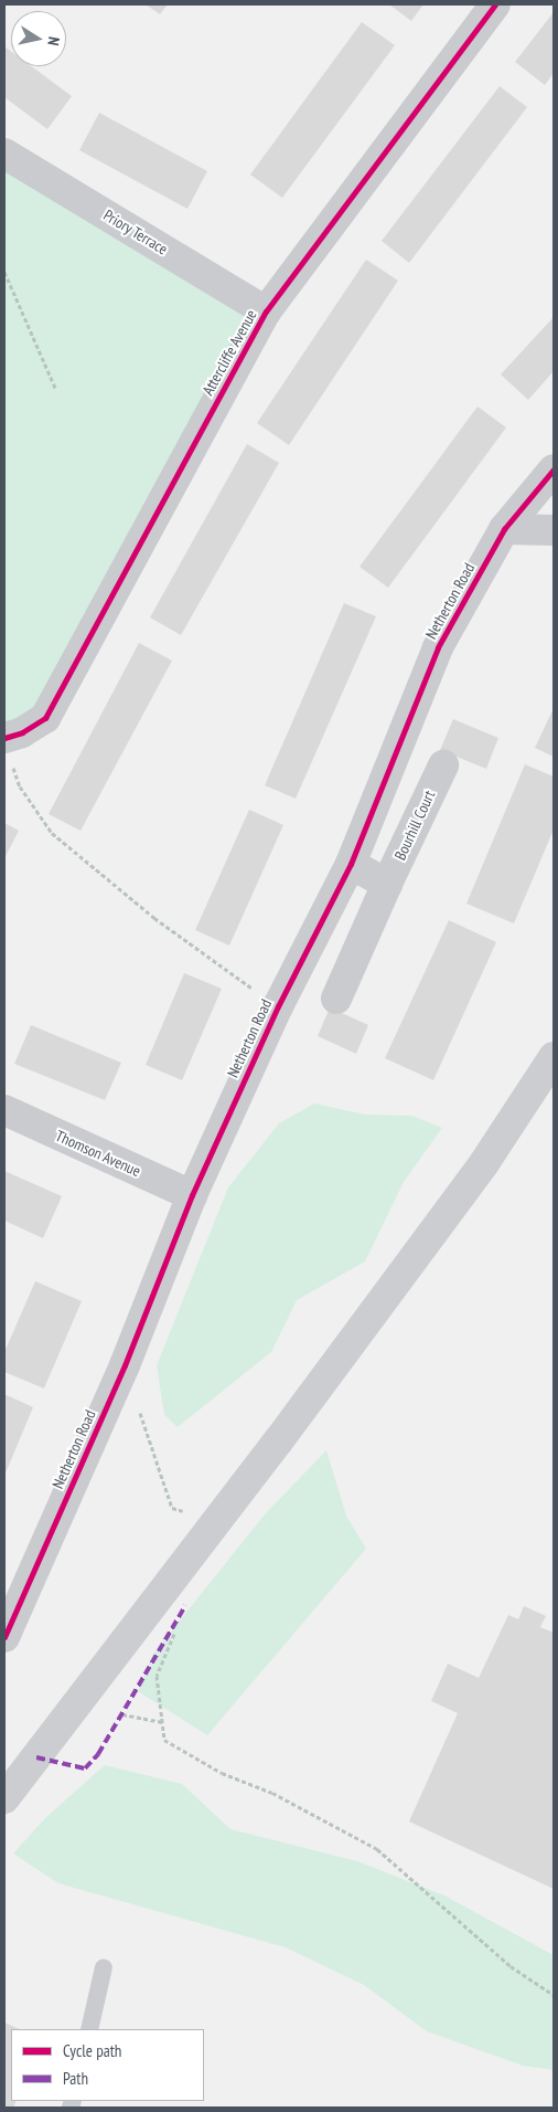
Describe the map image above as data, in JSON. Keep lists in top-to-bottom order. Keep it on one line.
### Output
{"streets":{"street":["Priory Terrace","Attercliffe Avenue","Netherton Road","Bourhill Court","Thomson Avenue"]},"crossings":[["Priory Terrace","Attercliffe Avenue"],["Netherton Road","Thomson Avenue"]],"legend":["Cycle path","Path"],"north":"right"}
